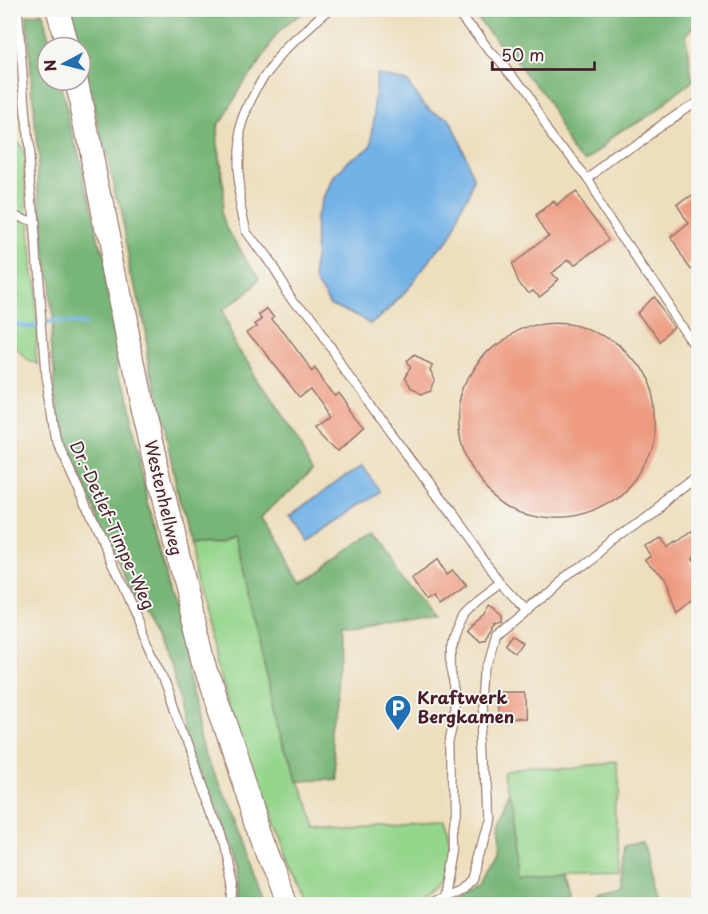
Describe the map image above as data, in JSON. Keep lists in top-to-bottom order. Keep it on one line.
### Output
{"streets":{"main road":["Westenhellweg"],"lane":["Dr.-Detlef-Timpe-Weg"]},"places":{"parking":["Kraftwerk Bergkamen"]},"scale_bar":"50 m","north":"left"}
